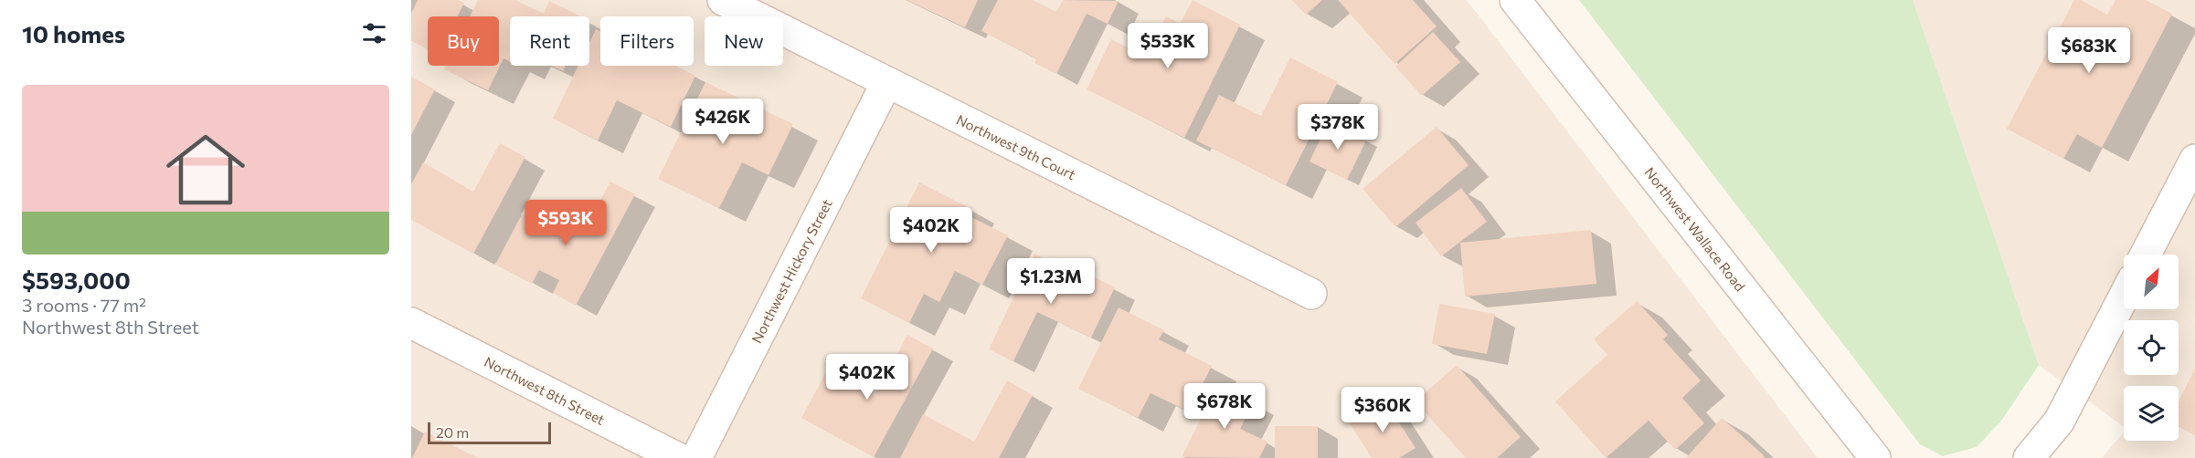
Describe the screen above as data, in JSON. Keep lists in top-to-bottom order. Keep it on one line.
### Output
{"streets":{"street":["Northwest 9th Court","Northwest Wallace Road","Northwest Hickory Street","Northwest 8th Street"]},"crossings":[["Northwest 9th Court","Northwest Hickory Street"]],"scale_bar":"20 m","north":"top right","page":{"heading":"10 homes","chip":["Buy","Rent","Filters","New"],"price":["$533K","$683K","$426K","$378K","$593K","$402K","$1.23M","$402K","$678K","$360K"],"list":[{"name":"$593,000","note":"3 rooms · 77 m² · Northwest 8th Street"}],"scale":"20 m"}}
